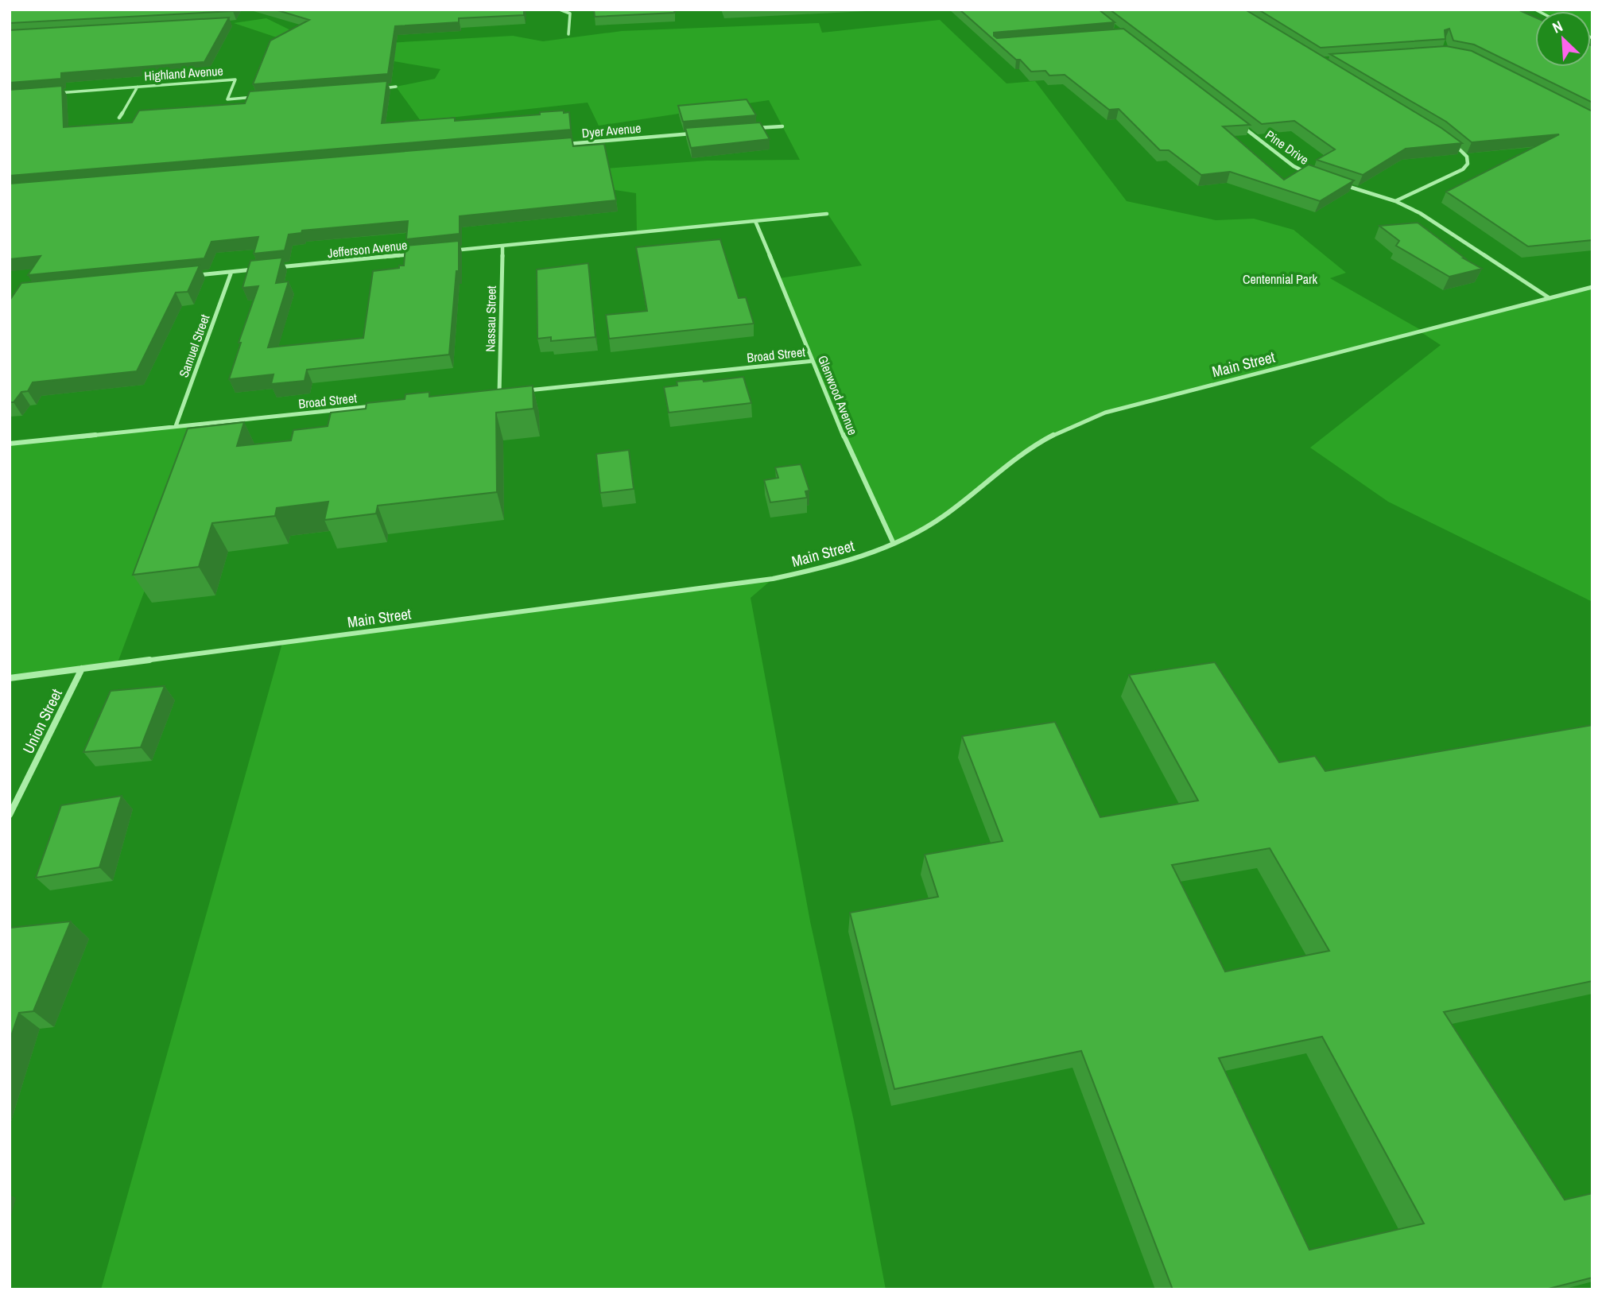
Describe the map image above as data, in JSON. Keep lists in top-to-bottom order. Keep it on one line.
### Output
{"streets":{"street":["Highland Avenue","Dyer Avenue","Pine Drive","Jefferson Avenue","Nassau Street","Samuel Street","Broad Street","Main Street","Glenwood Avenue","Union Street"]},"crossings":[["Samuel Street","Broad Street"],["Broad Street","Glenwood Avenue"],["Main Street","Glenwood Avenue"],["Main Street","Union Street"]],"parks":["Centennial Park"],"north":"top left"}
